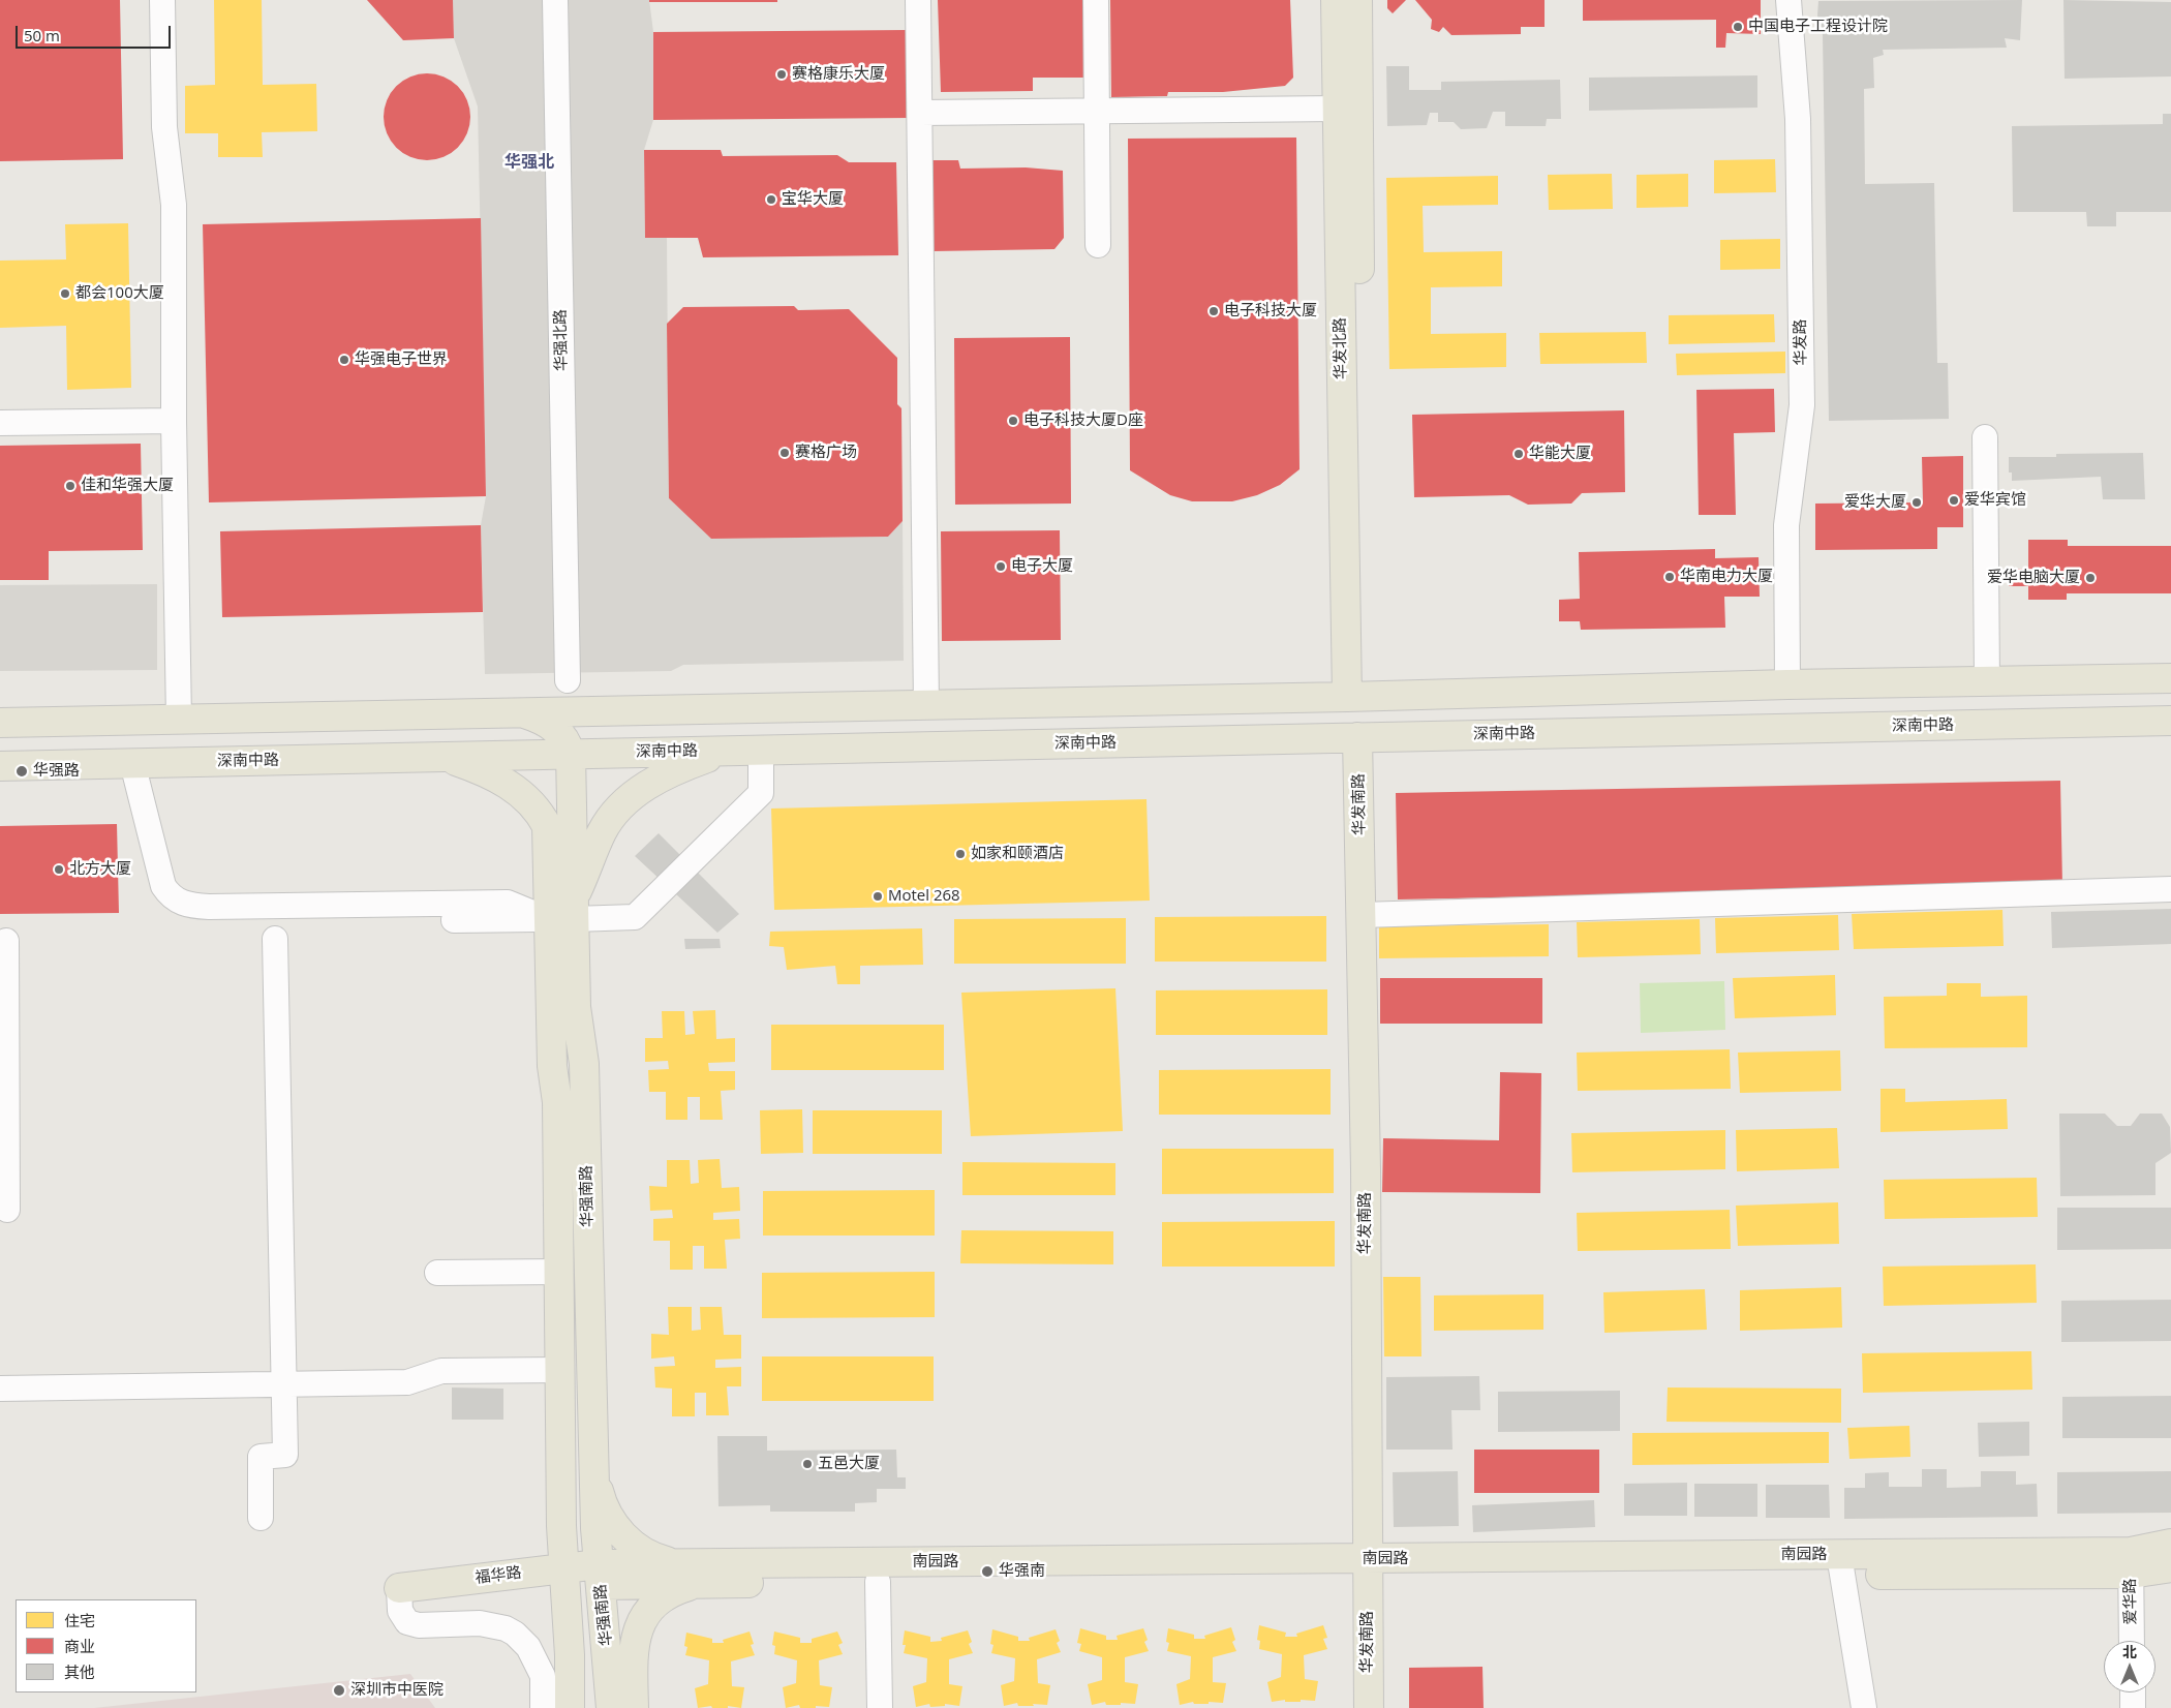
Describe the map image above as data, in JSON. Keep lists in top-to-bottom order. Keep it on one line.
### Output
{"streets":{"main road":["华发北路","深南中路","华发南路","华强南路","南园路","福华路"],"street":["华强北路","华发路","爱华路"]},"crossings":[["深南中路","华发南路"],["深南中路","华强南路"],["华发南路","南园路"],["华强南路","南园路"],["华强南路","福华路"],["南园路","福华路"],["南园路","爱华路"]],"districts":["华强北"],"places":["中国电子工程设计院","赛格康乐大厦","宝华大厦","都会100大厦","电子科技大厦","华强电子世界","电子科技大厦D座","赛格广场","华能大厦","佳和华强大厦","爱华宾馆","爱华大厦","电子大厦","华南电力大厦","爱华电脑大厦","华强路","如家和颐酒店","北方大厦","Motel 268","五邑大厦","华强南","深圳市中医院"],"legend":["住宅","商业","其他"],"scale_bar":"50 m","north":"top"}
